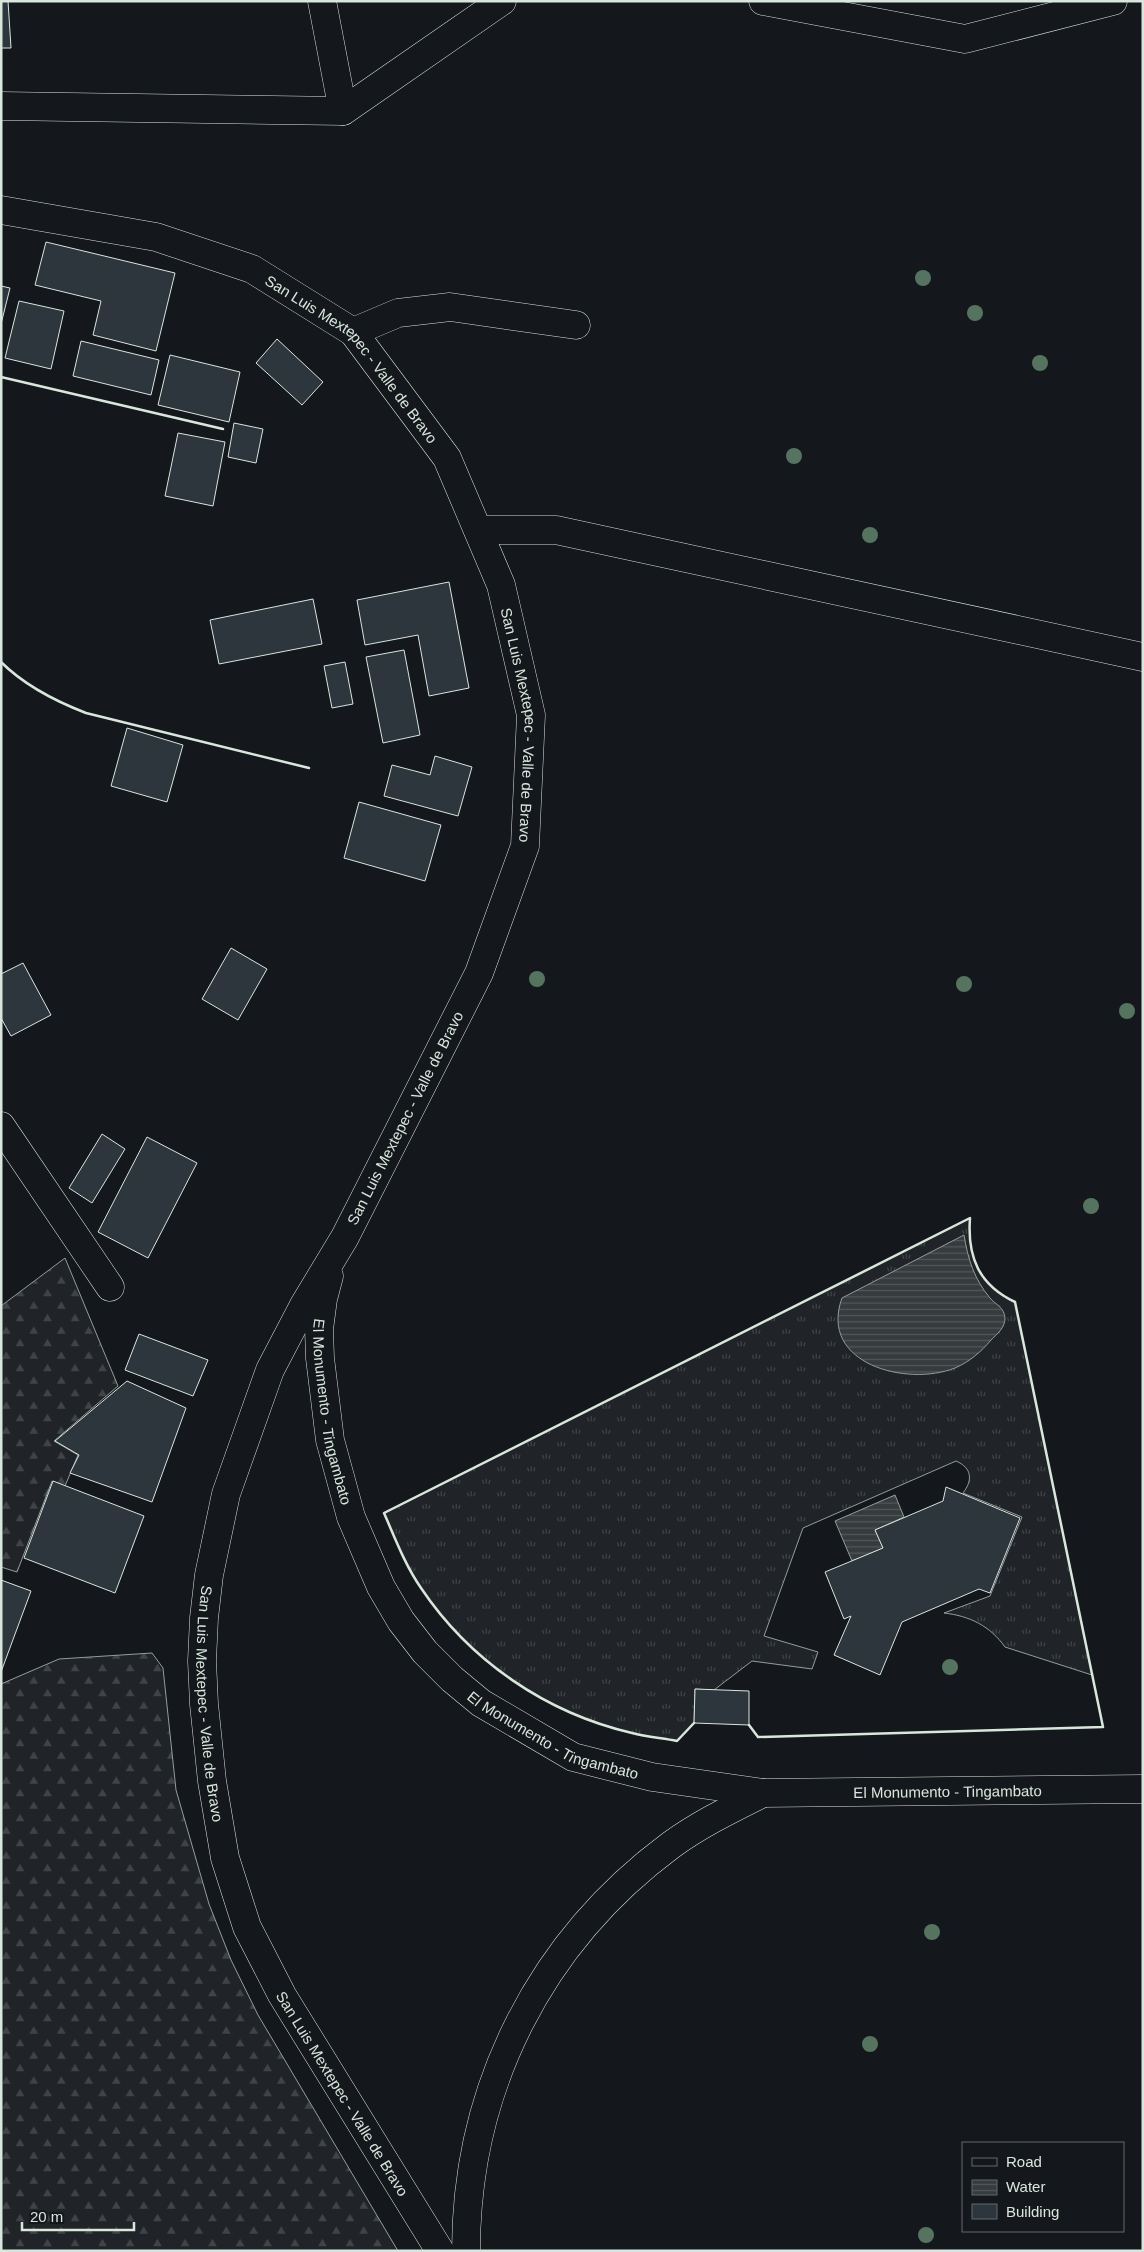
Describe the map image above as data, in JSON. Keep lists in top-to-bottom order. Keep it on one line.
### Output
{"streets":{"main road":["San Luis Mextepec - Valle de Bravo","El Monumento - Tingambato"]},"crossings":[["San Luis Mextepec - Valle de Bravo","El Monumento - Tingambato"]],"legend":["Road","Water","Building"],"scale_bar":"20 m"}
